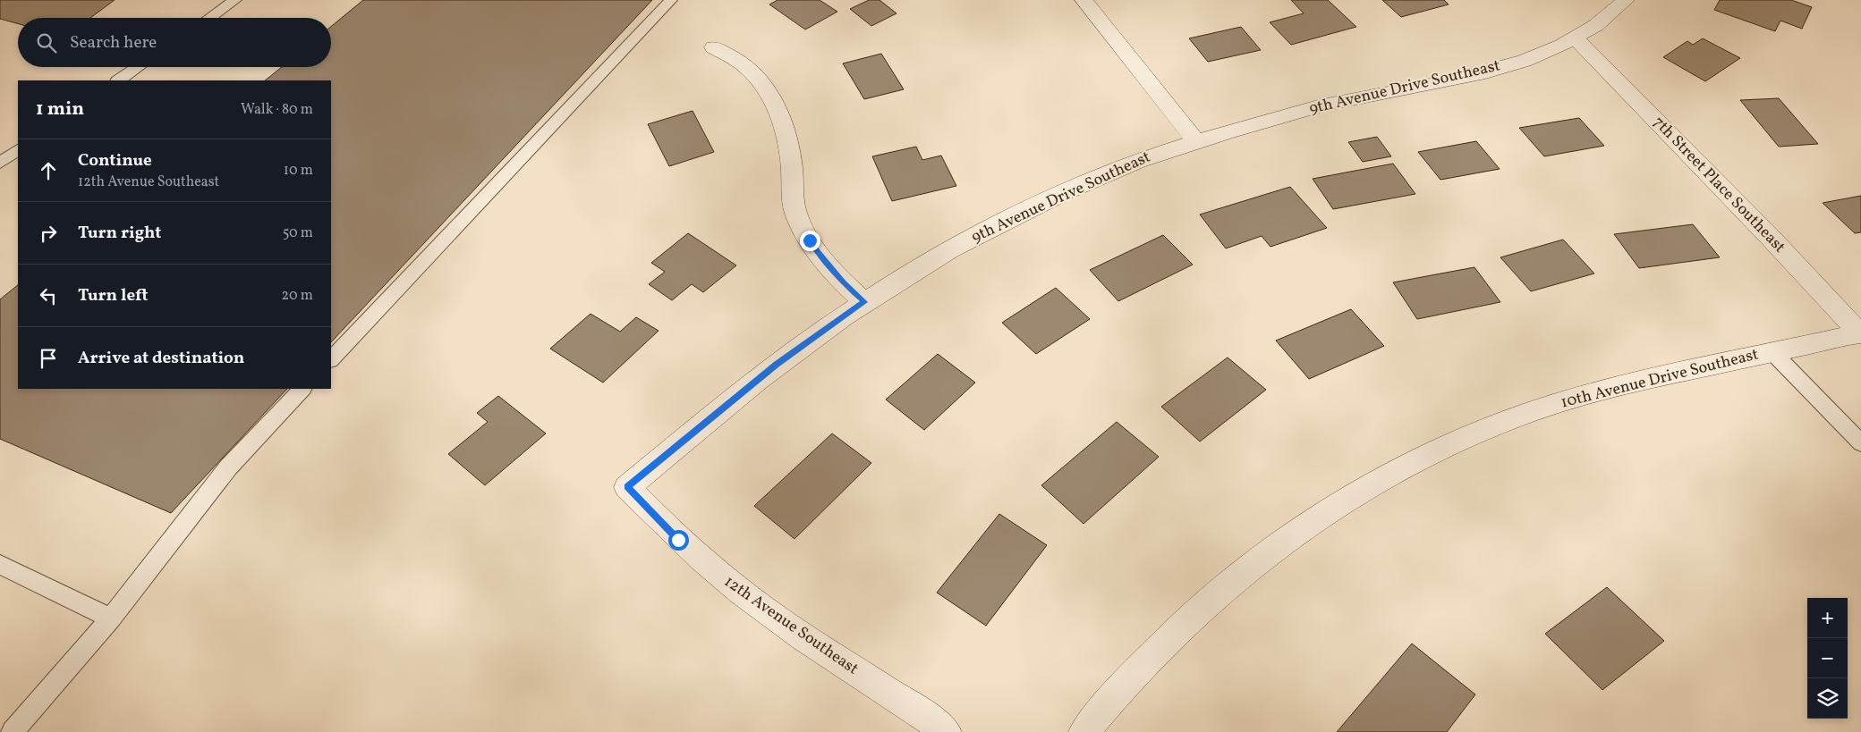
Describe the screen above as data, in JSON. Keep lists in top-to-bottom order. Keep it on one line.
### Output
{"streets":{"street":["9th Avenue Drive Southeast","7th Street Place Southeast","10th Avenue Drive Southeast","12th Avenue Southeast"]},"crossings":[["9th Avenue Drive Southeast","7th Street Place Southeast"],["9th Avenue Drive Southeast","12th Avenue Southeast"],["7th Street Place Southeast","10th Avenue Drive Southeast"]],"page":{"search":"Search here","heading":["1 min","Walk · 80 m"],"list":[["Continue","12th Avenue Southeast","10 m"],["Turn right","50 m"],["Turn left","20 m"],"Arrive at destination"],"map_buttons":["+","−"]}}
